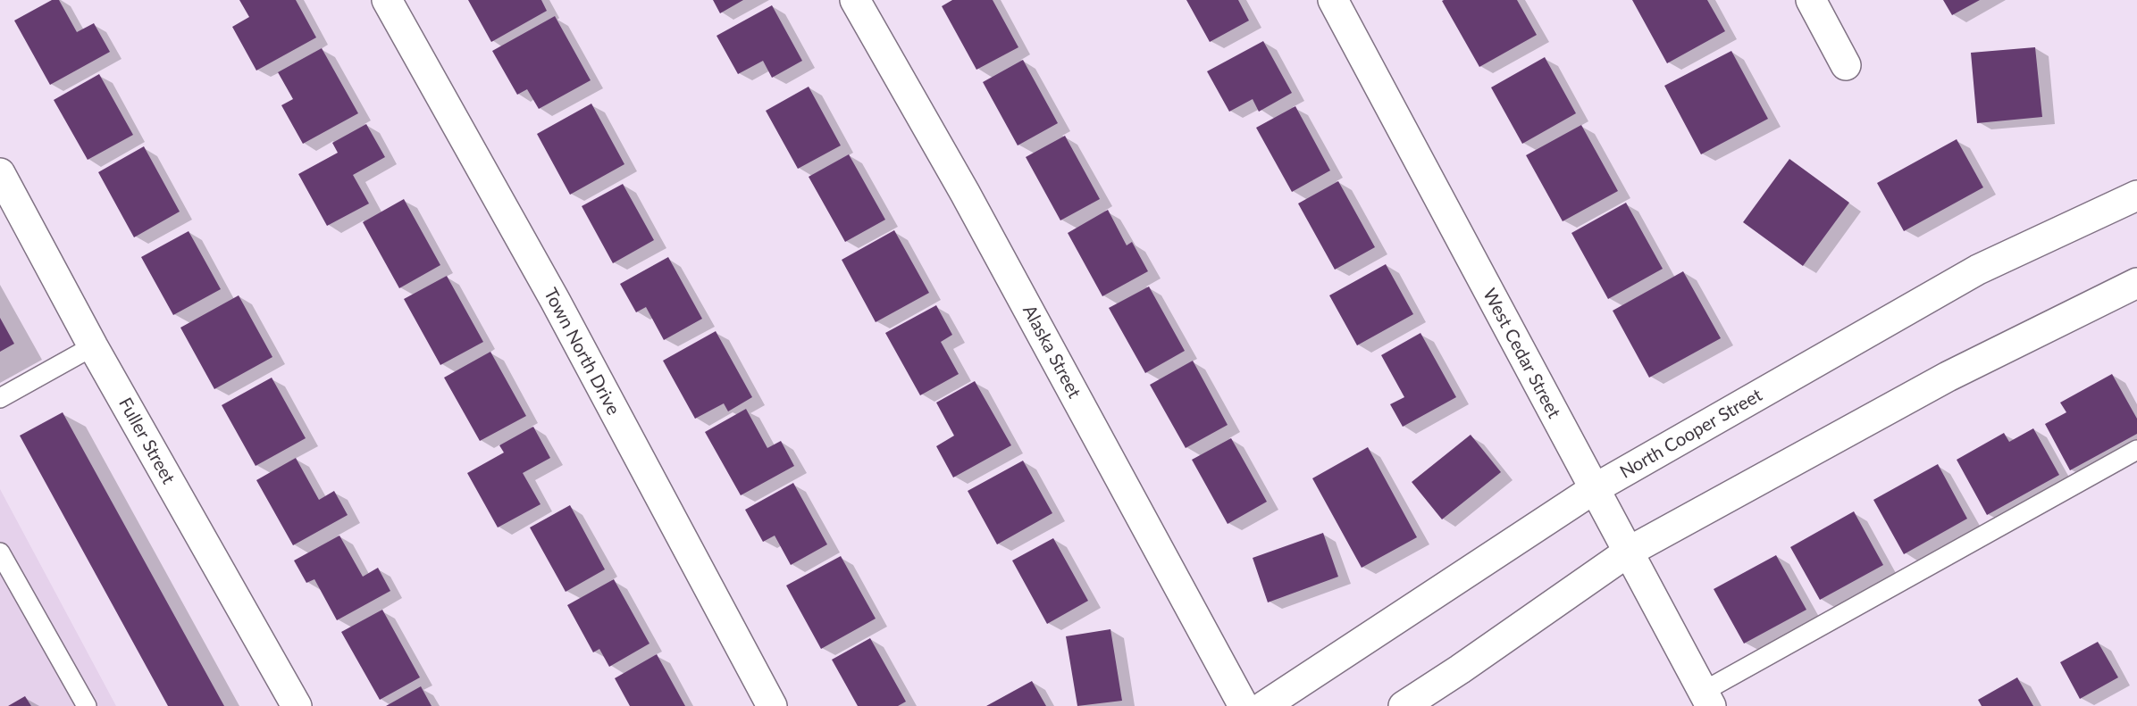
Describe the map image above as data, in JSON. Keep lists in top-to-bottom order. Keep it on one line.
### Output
{"streets":{"street":["Town North Drive","Alaska Street","West Cedar Street","North Cooper Street","Fuller Street"]},"crossings":[["West Cedar Street","North Cooper Street"]]}
